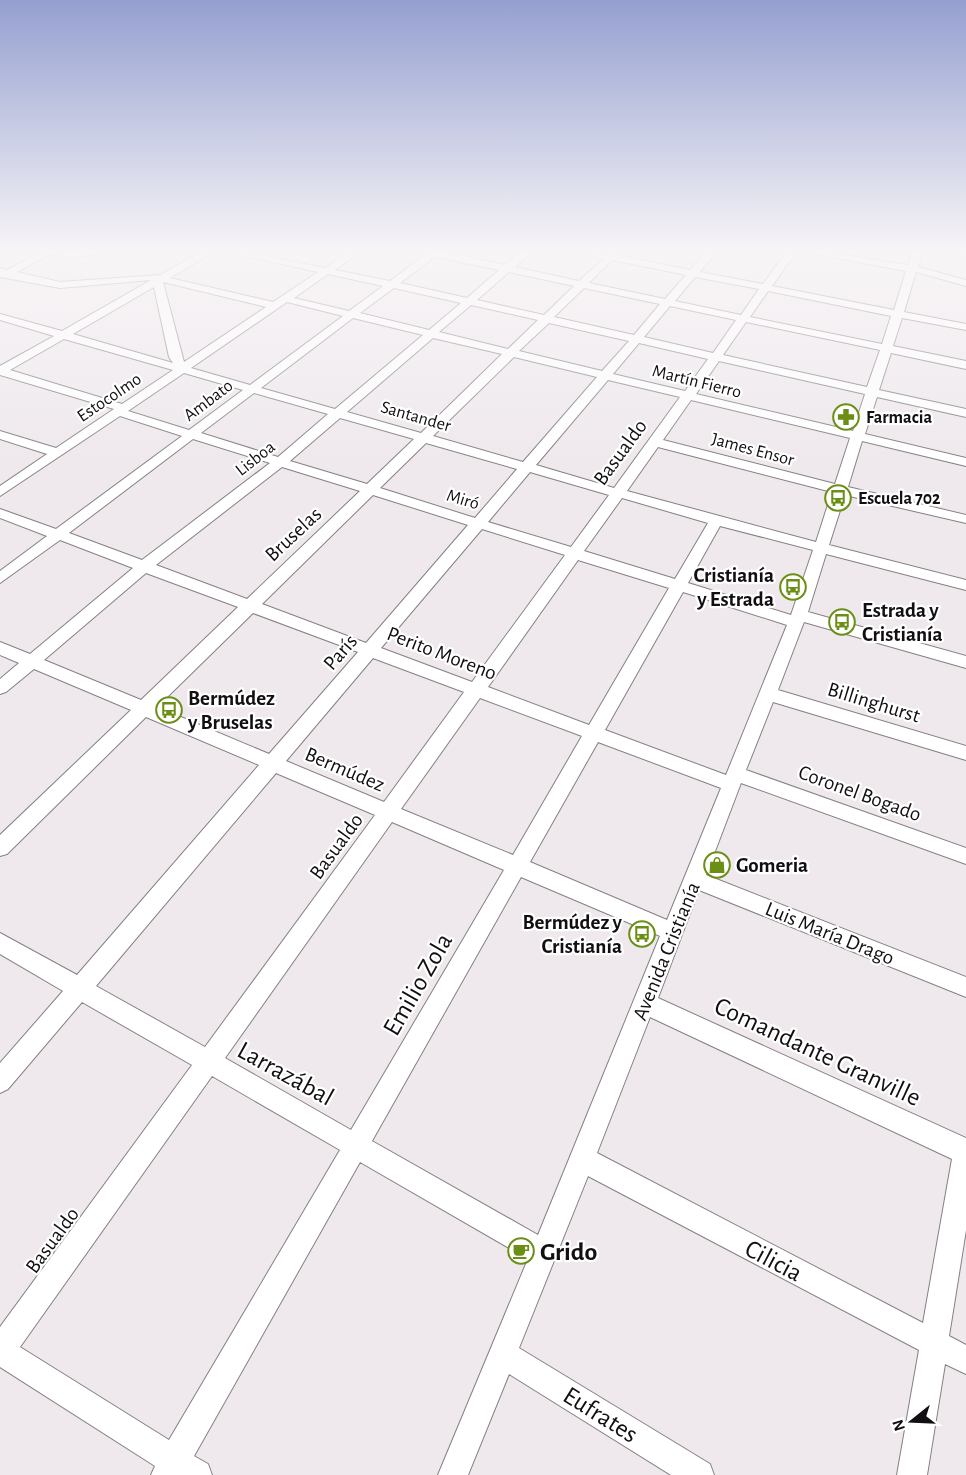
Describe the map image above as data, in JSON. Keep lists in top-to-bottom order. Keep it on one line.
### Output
{"streets":{"street":["Martín Fierro","Estocolmo","Ambato","Santander","James Ensor","Basualdo","Lisboa","Miró","Bruselas","París","Perito Moreno","Billinghurst","Bermúdez","Coronel Bogado","Luis María Drago","Avenida Cristianía","Emilio Zola","Comandante Granville","Larrazábal","Cilicia","Eufrates"]},"crossings":[["Martín Fierro","Basualdo"],["Martín Fierro","Lisboa"],["Martín Fierro","Bruselas"],["Martín Fierro","París"],["Martín Fierro","Avenida Cristianía"],["Estocolmo","Santander"],["Estocolmo","Miró"],["Ambato","Santander"],["Ambato","Miró"],["Ambato","Perito Moreno"],["Santander","Basualdo"],["Santander","Lisboa"],["Santander","Bruselas"],["Santander","París"],["Santander","Avenida Cristianía"],["Santander","Emilio Zola"],["James Ensor","Basualdo"],["James Ensor","Avenida Cristianía"],["Basualdo","Miró"],["Basualdo","Perito Moreno"],["Basualdo","Bermúdez"],["Basualdo","Larrazábal"],["Lisboa","Miró"],["Lisboa","Perito Moreno"],["Lisboa","Bermúdez"],["Miró","Bruselas"],["Miró","París"],["Miró","Avenida Cristianía"],["Miró","Emilio Zola"],["Bruselas","Perito Moreno"],["Bruselas","Bermúdez"],["París","Perito Moreno"],["París","Bermúdez"],["París","Larrazábal"],["Perito Moreno","Coronel Bogado"],["Perito Moreno","Avenida Cristianía"],["Perito Moreno","Emilio Zola"],["Billinghurst","Avenida Cristianía"],["Bermúdez","Avenida Cristianía"],["Bermúdez","Emilio Zola"],["Coronel Bogado","Avenida Cristianía"],["Luis María Drago","Avenida Cristianía"],["Avenida Cristianía","Comandante Granville"],["Avenida Cristianía","Larrazábal"],["Avenida Cristianía","Cilicia"],["Avenida Cristianía","Eufrates"],["Emilio Zola","Larrazábal"]],"places":{"pharmacy":["Farmacia"],"bus stop":["Escuela 702","Cristianía y Estrada","Estrada y Cristianía","Bermúdez y Bruselas","Bermúdez y Cristianía"],"shop":["Gomeria"],"cafe":["Grido"]},"north":"left"}
